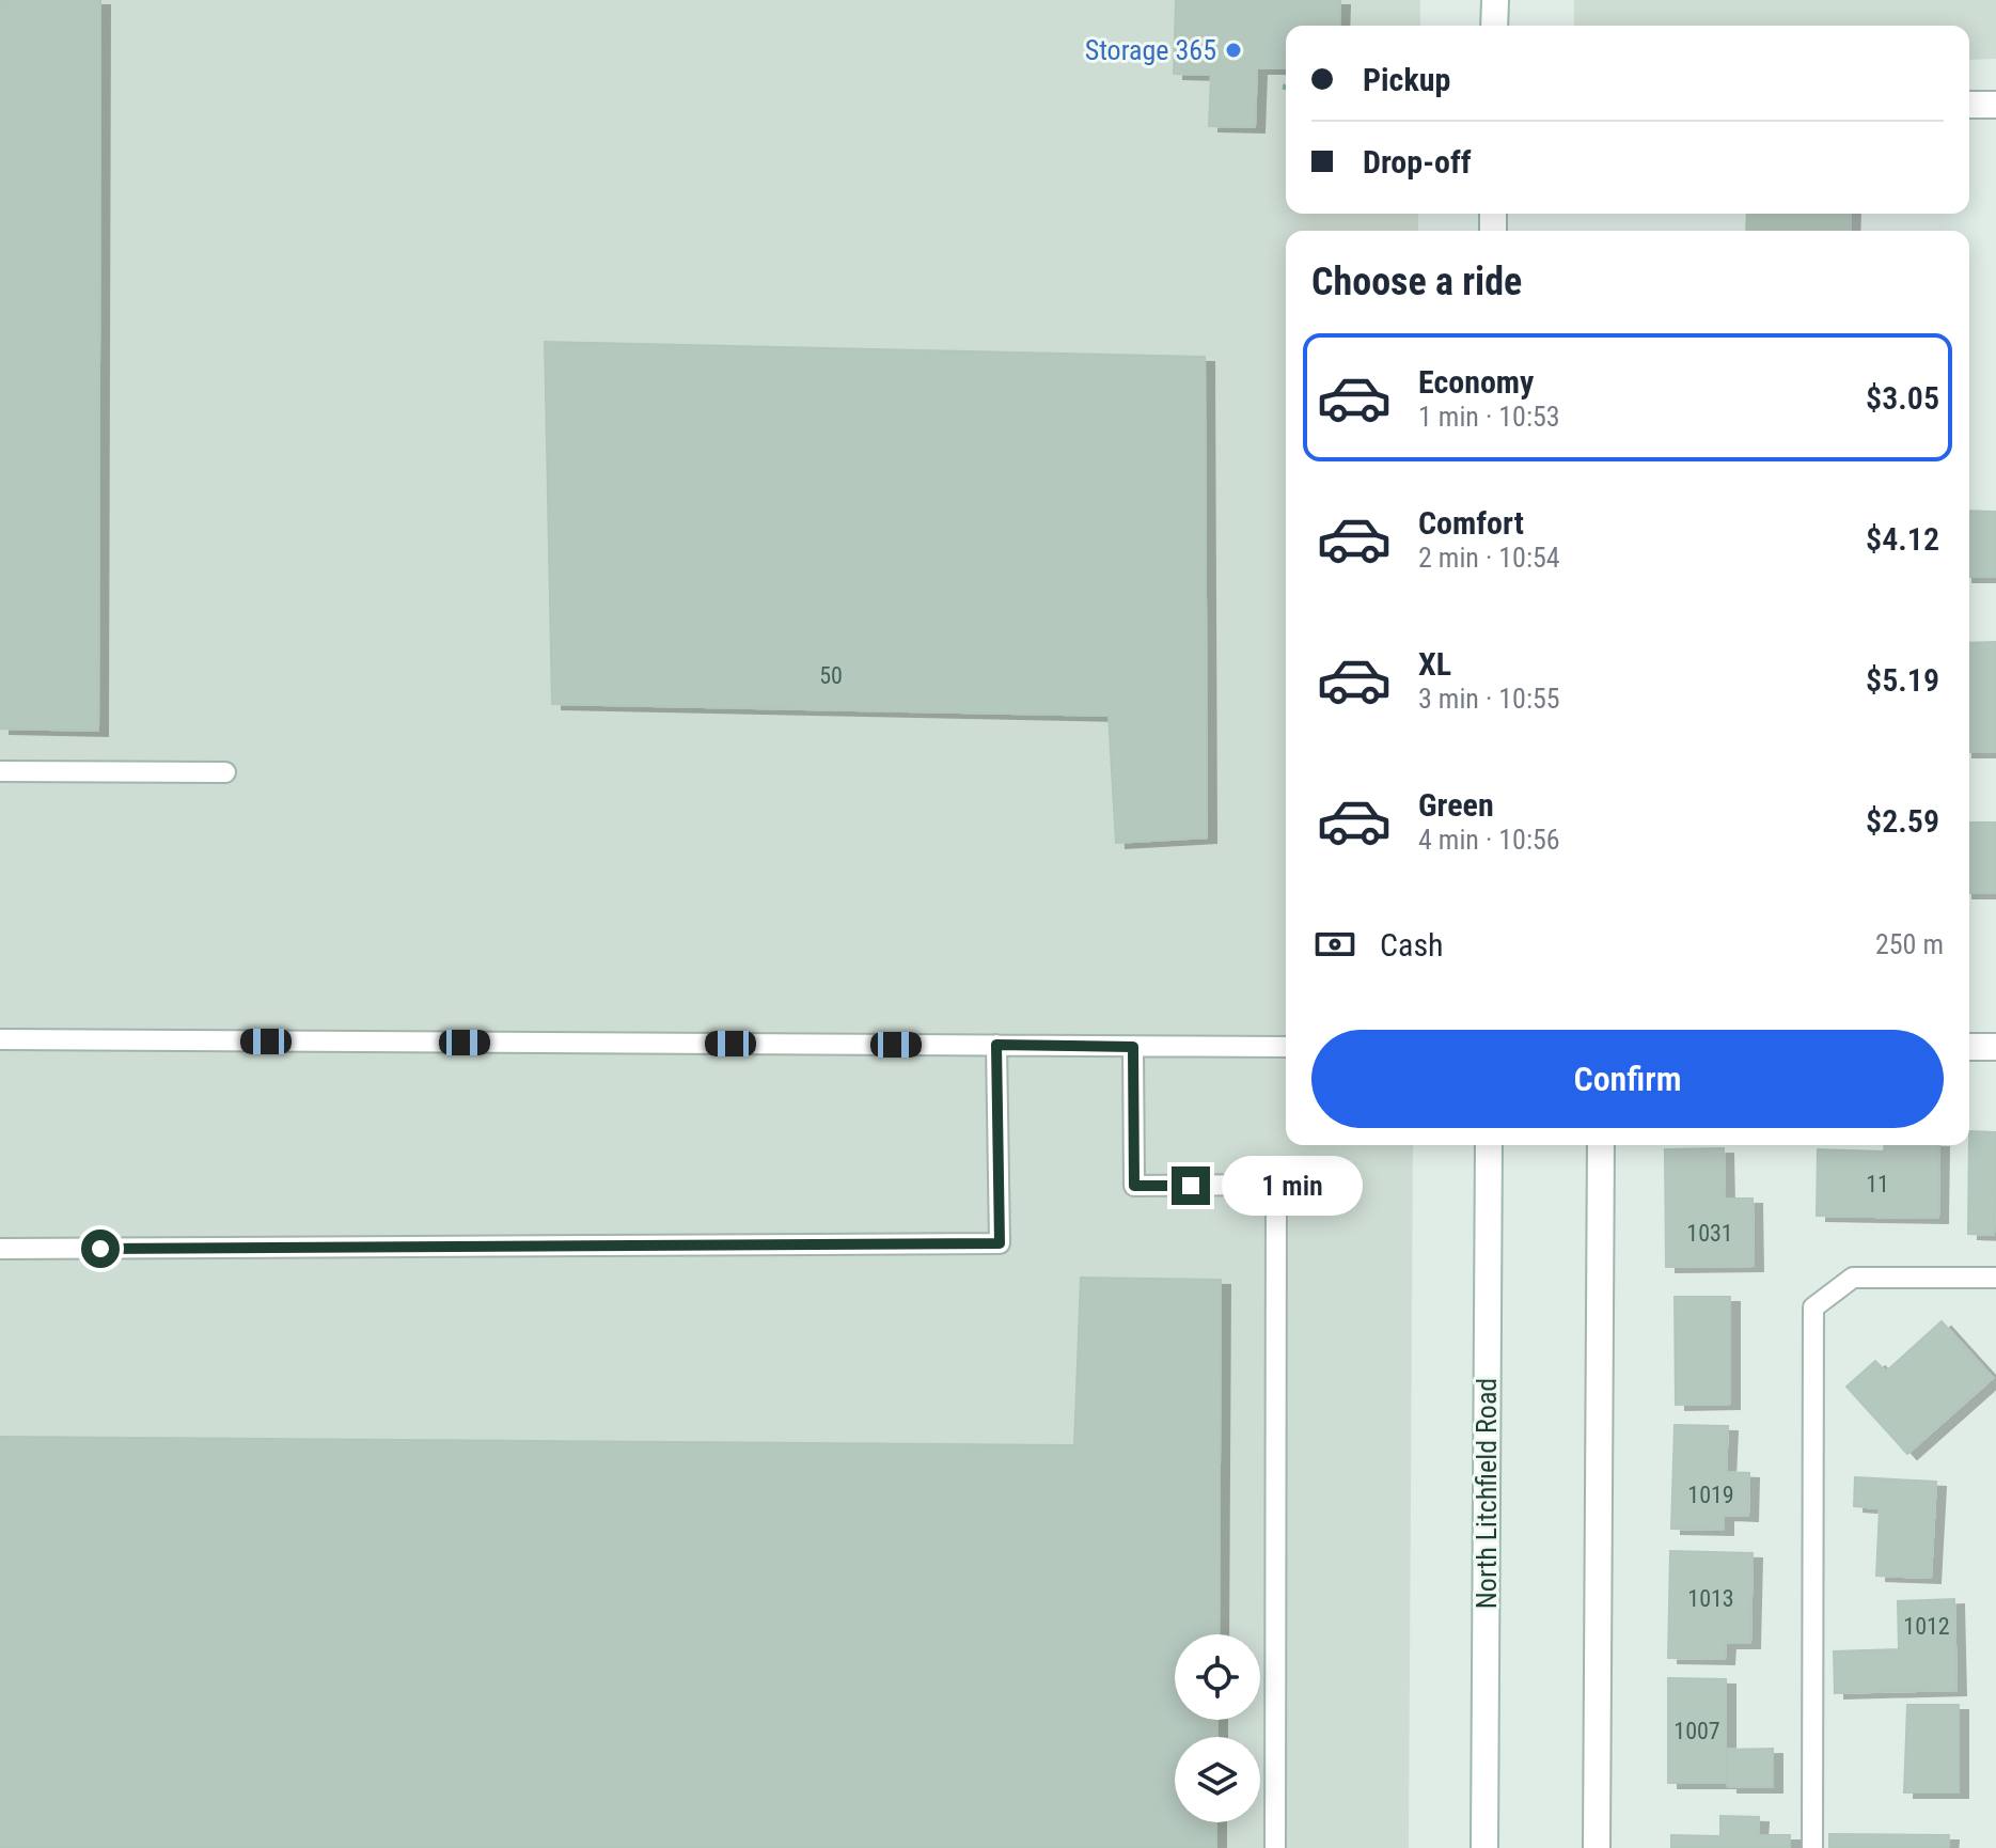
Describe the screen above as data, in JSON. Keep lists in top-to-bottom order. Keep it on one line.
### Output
{"streets":{"street":["North Litchfield Road"]},"places":["Storage 365"],"house_numbers":["50","11","1031","1019","1013","1012","1007"],"page":{"banner":["Pickup","Drop-off"],"heading":"Choose a ride","list":[{"name":"Economy","note":"1 min · 10:53","value":"$3.05"},{"name":"Comfort","note":"2 min · 10:54","value":"$4.12"},{"name":"XL","note":"3 min · 10:55","value":"$5.19"},{"name":"Green","note":"4 min · 10:56","value":"$2.59"}],"pay":["Cash","250 m"],"buttons":"Confirm","bubble":"1 min"}}
